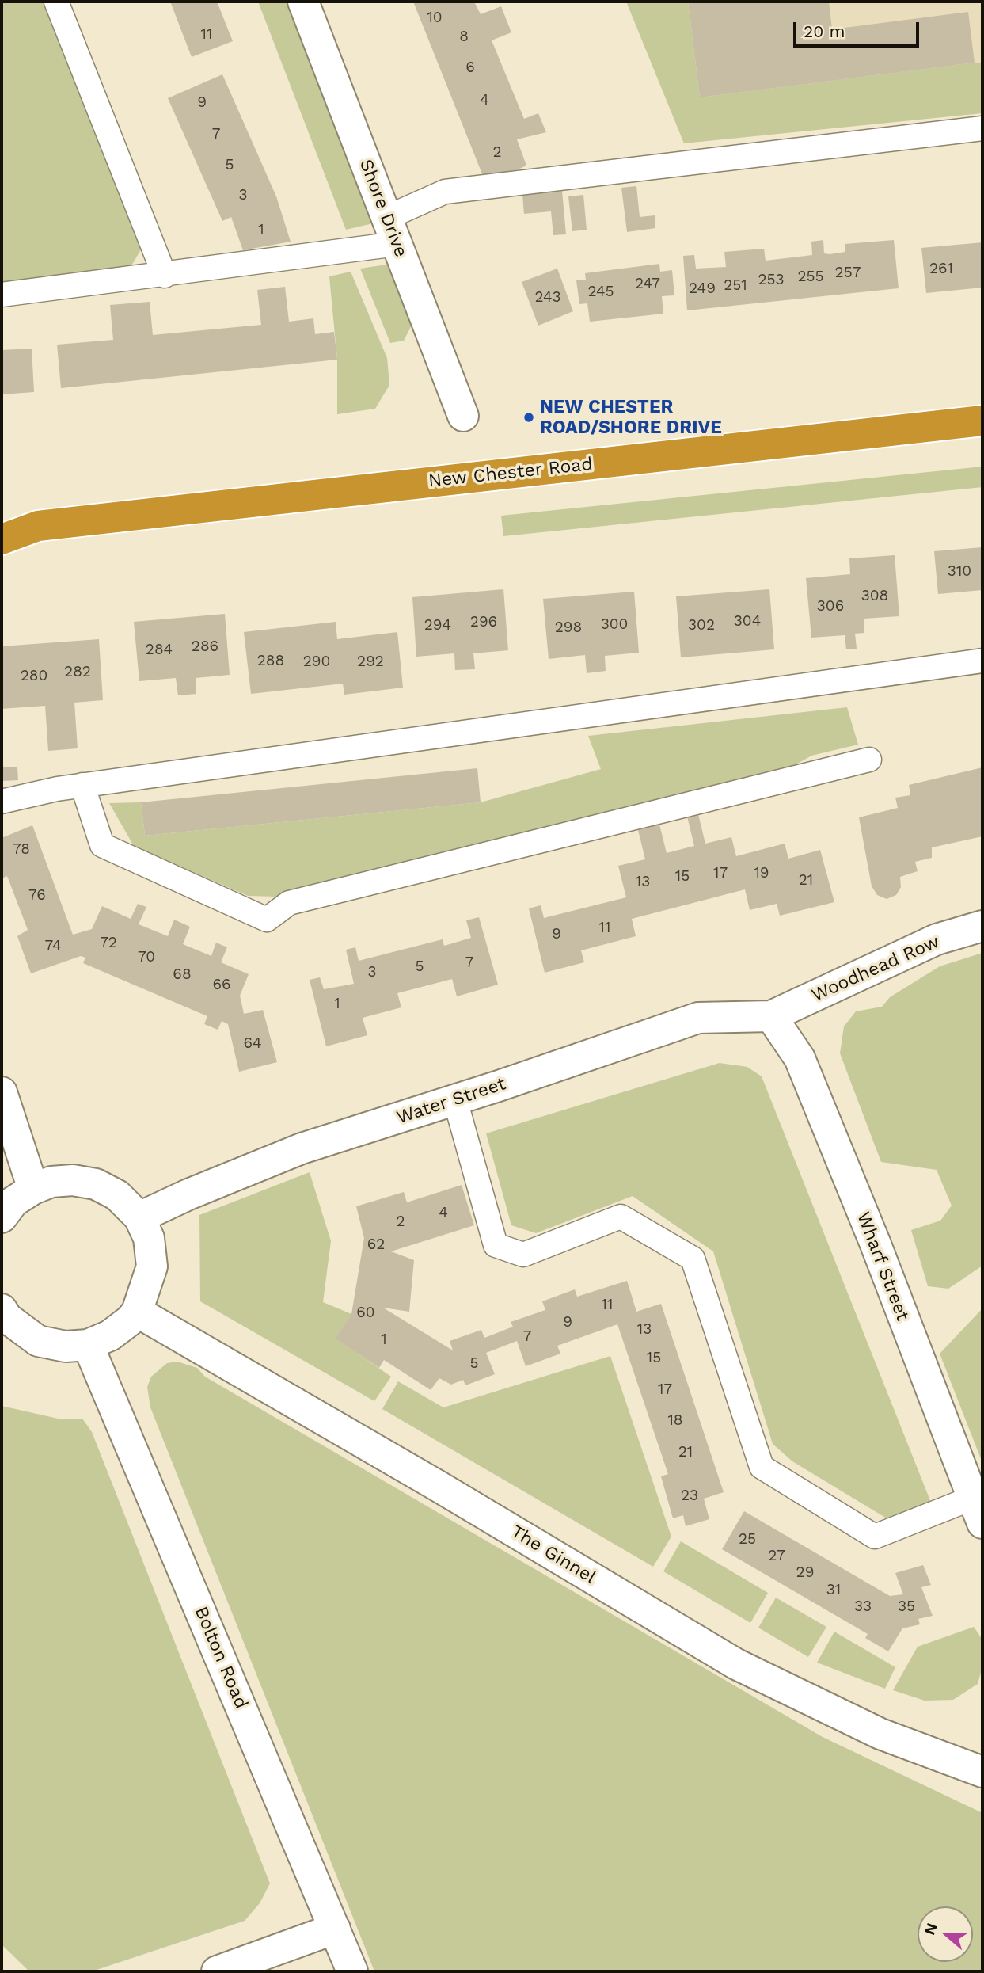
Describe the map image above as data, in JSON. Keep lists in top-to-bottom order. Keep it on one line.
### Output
{"streets":{"highway":["New Chester Road"],"street":["Shore Drive","Woodhead Row","Water Street","Wharf Street","The Ginnel","Bolton Road"]},"crossings":[["Woodhead Row","Water Street"],["Woodhead Row","Wharf Street"],["Water Street","Wharf Street"]],"places":["NEW CHESTER ROAD/SHORE DRIVE"],"house_numbers":["10","11","8","6","4","9","7","2","5","3","1","261","257","255","253","247","251","249","245","243","310","308","306","304","296","300","294","302","298","286","284","288","290","292","282","280","78","17","19","15","21","13","76","11","9","72","74","70","7","5","3","68","66","1","64","4","2","62","11","60","9","13","7","1","15","5","17","18","21","23","25","27","29","31","33","35"],"scale_bar":"20 m","north":"left"}
